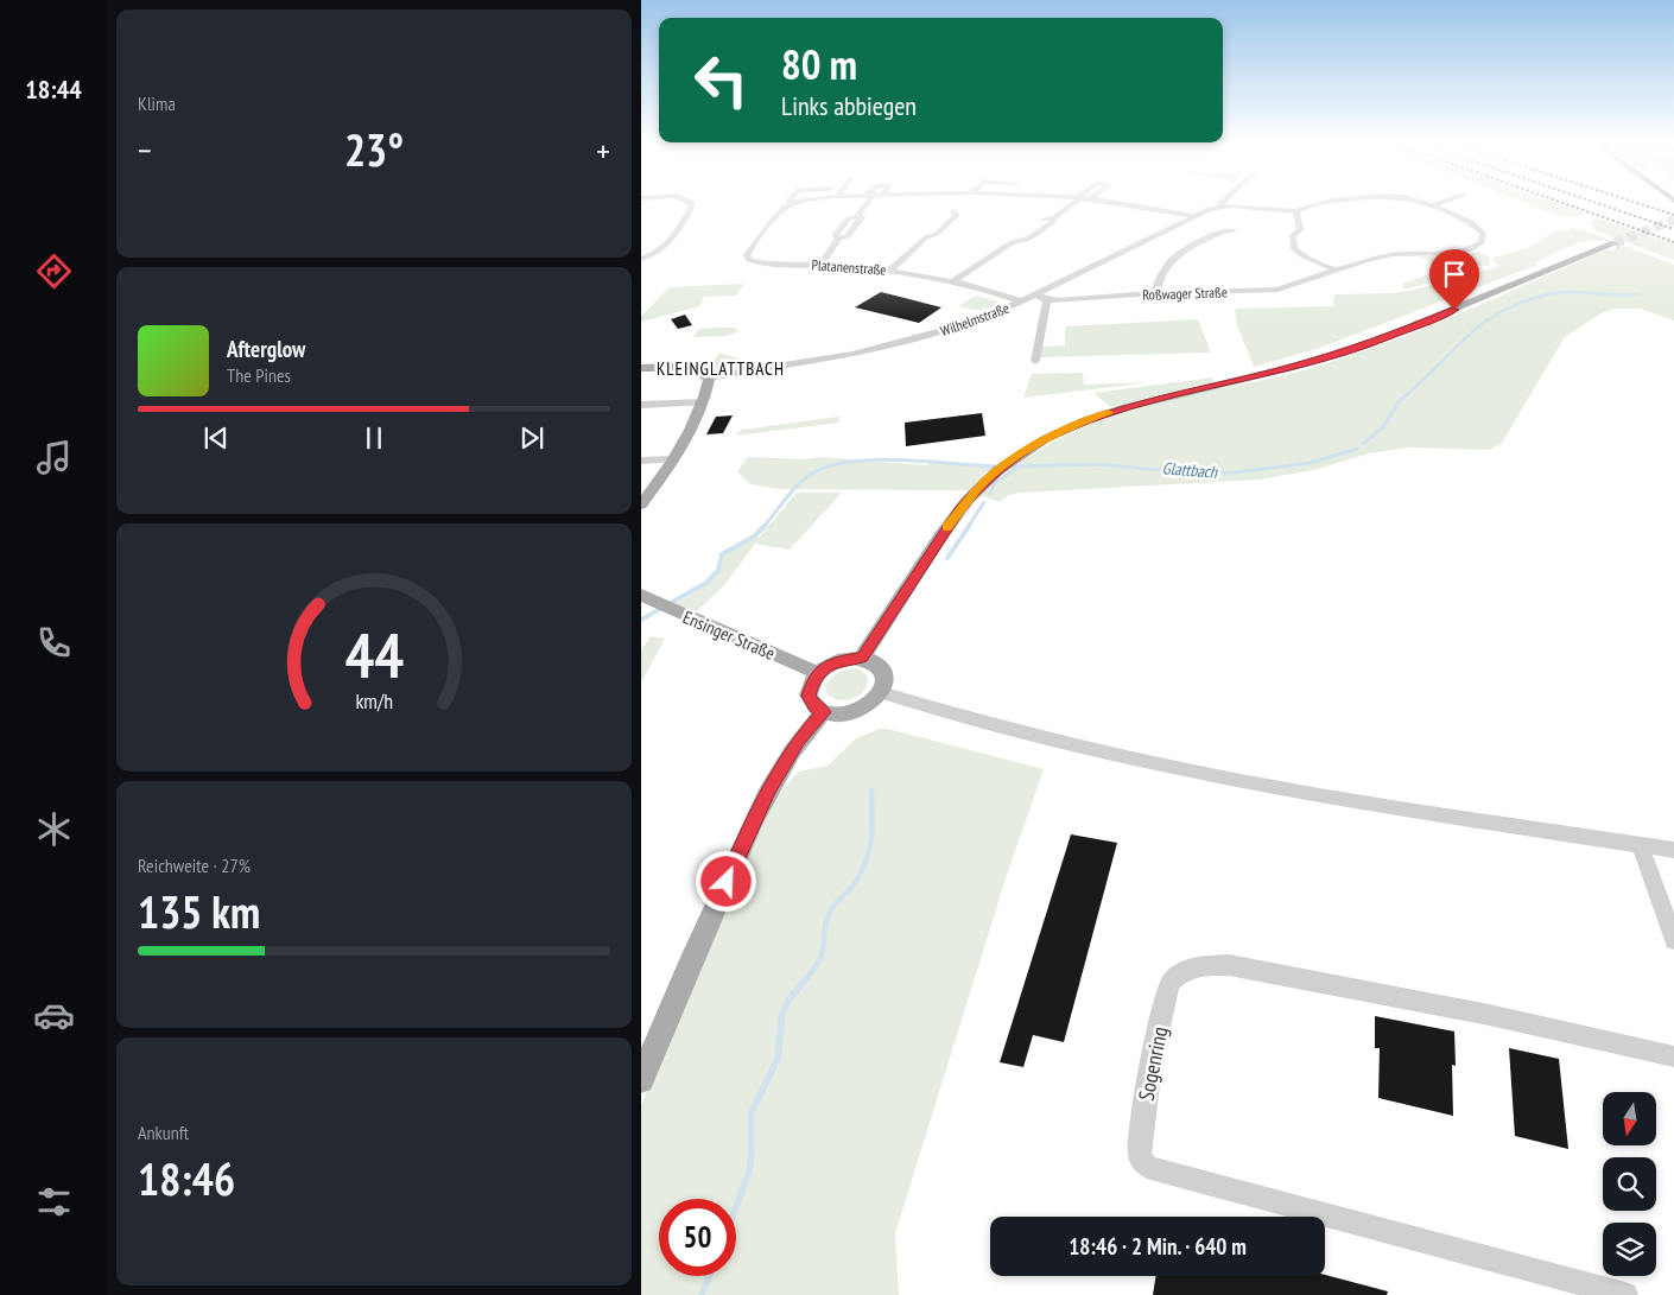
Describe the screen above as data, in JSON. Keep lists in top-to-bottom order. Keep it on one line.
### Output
{"streets":{"main road":["Ensinger Straße"],"street":["Platanenstraße","Roßwager Straße","Wilhelmstraße","Sogenring"]},"crossings":[["Platanenstraße","Wilhelmstraße"],["Roßwager Straße","Wilhelmstraße"]],"districts":["KLEINGLATTBACH"],"water":["Glattbach"],"north":"bottom","page":{"tabs":"18:44","tile":["Klima",["Reichweite · 27%","135 km"],["Ankunft","18:46"]],"turn":["80 m","Links abbiegen"],"heat":["−","23°","+"],"song":["Afterglow","The Pines"],"limit":"50","trip":"18:46 · 2 Min. · 640 m","gauge":["44","km/h"]}}
